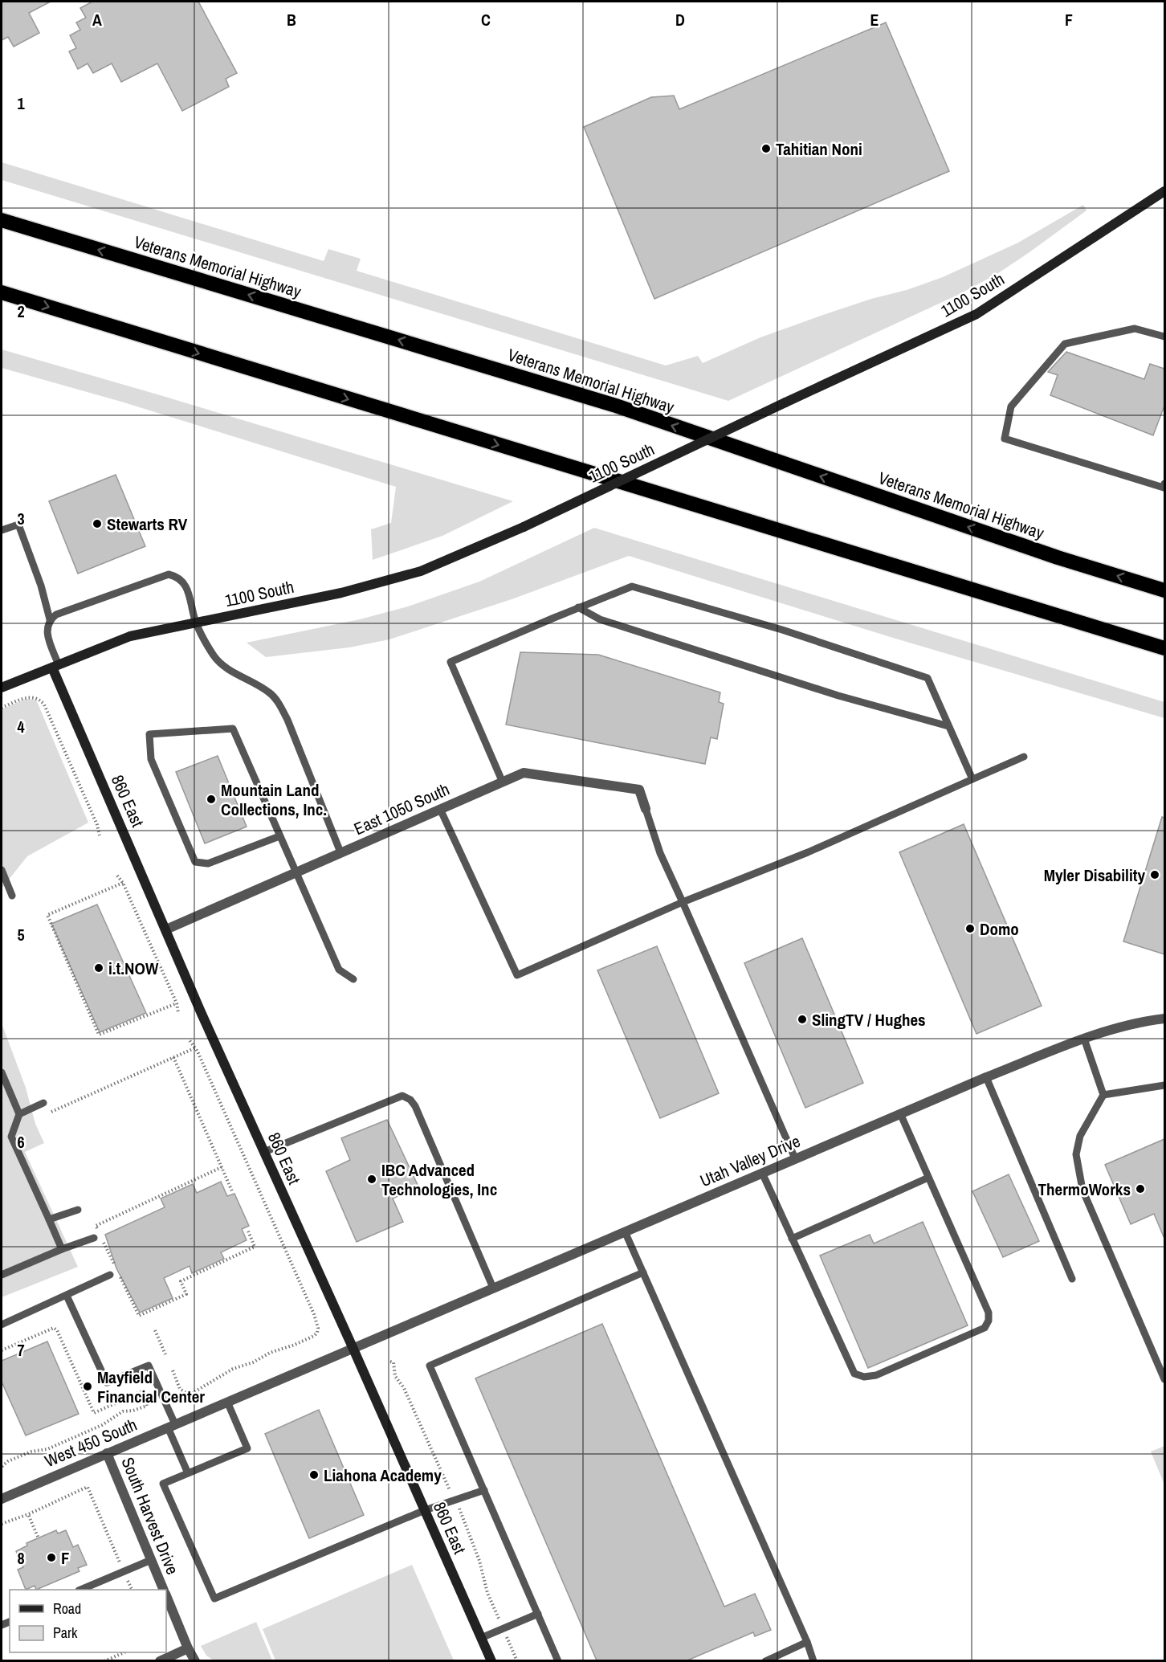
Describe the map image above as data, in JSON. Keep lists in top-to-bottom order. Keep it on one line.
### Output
{"streets":{"highway":["Veterans Memorial Highway"],"street":["1100 South","860 East","East 1050 South","Utah Valley Drive","West 450 South","South Harvest Drive"]},"crossings":[["1100 South","860 East"],["860 East","East 1050 South"],["860 East","Utah Valley Drive"],["860 East","West 450 South"],["Utah Valley Drive","West 450 South"],["West 450 South","South Harvest Drive"]],"places":["Tahitian Noni","Stewarts RV","Mountain Land Collections, Inc.","Myler Disability","Domo","i.t.NOW","SlingTV / Hughes","IBC Advanced Technologies, Inc","ThermoWorks","Mayfield Financial Center","Liahona Academy","F"],"legend":["Road","Park"],"grid":{"columns":["A","B","C","D","E","F"],"rows":["1","2","3","4","5","6","7","8"]}}
